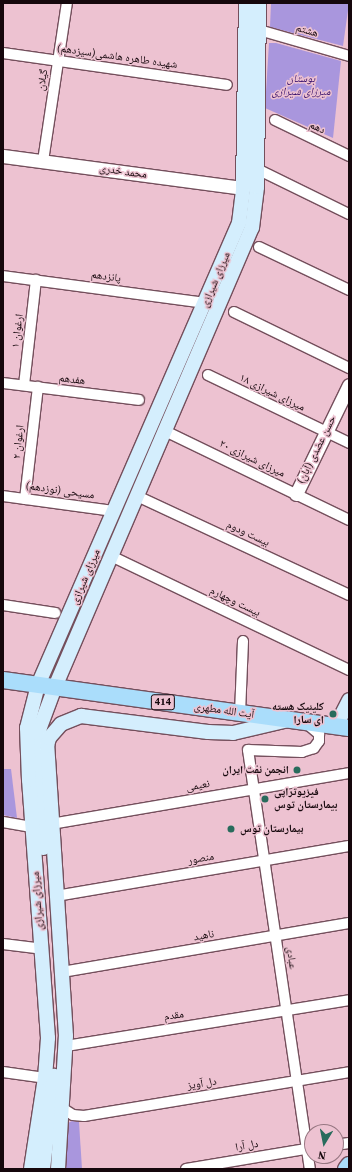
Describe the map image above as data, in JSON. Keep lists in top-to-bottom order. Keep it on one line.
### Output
{"streets":{"main road":["میرزای شیرازی","414","آیت الله مطهری"],"street":["هشتم","شهیده طاهره هاشمی(سیزدهم)","گیلان","دهم","محمد خدری","پانزدهم","ارغوان ۱","هفدهم","میرزای شیرازی ۱۸","ارغوان ۲","حسن عضدی (آبان)","میرزای شیرازی ۲۰","مسیحی (نوزدهم)","بیست ودوم","بیست وچهارم","نعیمی","منصور","ناهید","عبادی","مقدم","دل آویز","دل آرا"]},"crossings":[["هشتم","میرزای شیرازی"],["شهیده طاهره هاشمی(سیزدهم)","گیلان"],["گیلان","محمد خدری"],["محمد خدری","میرزای شیرازی"],["پانزدهم","میرزای شیرازی"],["پانزدهم","ارغوان ۱"],["میرزای شیرازی","میرزای شیرازی ۲۰"],["میرزای شیرازی","مسیحی (نوزدهم)"],["میرزای شیرازی","بیست ودوم"],["میرزای شیرازی","بیست وچهارم"],["میرزای شیرازی","آیت الله مطهری"],["میرزای شیرازی","نعیمی"],["میرزای شیرازی","منصور"],["میرزای شیرازی","ناهید"],["میرزای شیرازی","مقدم"],["میرزای شیرازی","دل آویز"],["ارغوان ۱","هفدهم"],["هفدهم","ارغوان ۲"],["میرزای شیرازی ۱۸","حسن عضدی (آبان)"],["ارغوان ۲","مسیحی (نوزدهم)"],["حسن عضدی (آبان)","میرزای شیرازی ۲۰"],["آیت الله مطهری","عبادی"],["نعیمی","عبادی"],["منصور","عبادی"],["ناهید","عبادی"],["عبادی","مقدم"],["عبادی","دل آویز"]],"parks":["بوستان میرزای شیرازی"],"places":["کلینیک هسته ای سارا","انجمن نفت ایران","فیزیوتراپی بیمارستان توس","بیمارستان توس"],"north":"bottom"}
